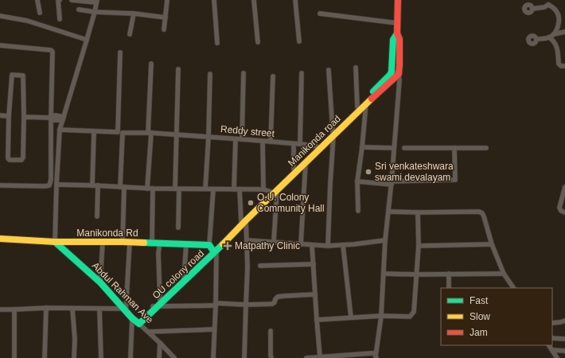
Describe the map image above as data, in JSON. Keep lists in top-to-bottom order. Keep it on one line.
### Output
{"streets":{"street":["Reddy street","Manikonda road","Manikonda Rd","OU colony road","Abdul Rahman Ave"]},"crossings":[["Reddy street","Manikonda road"],["Manikonda road","Manikonda Rd"],["Manikonda road","OU colony road"],["Manikonda Rd","OU colony road"],["Manikonda Rd","Abdul Rahman Ave"],["OU colony road","Abdul Rahman Ave"]],"places":{"other":["Sri venkateshwara swami devalayam","O.U. Colony Community Hall"],"health":["Matpathy Clinic"]},"legend":["Fast","Slow","Jam"]}
